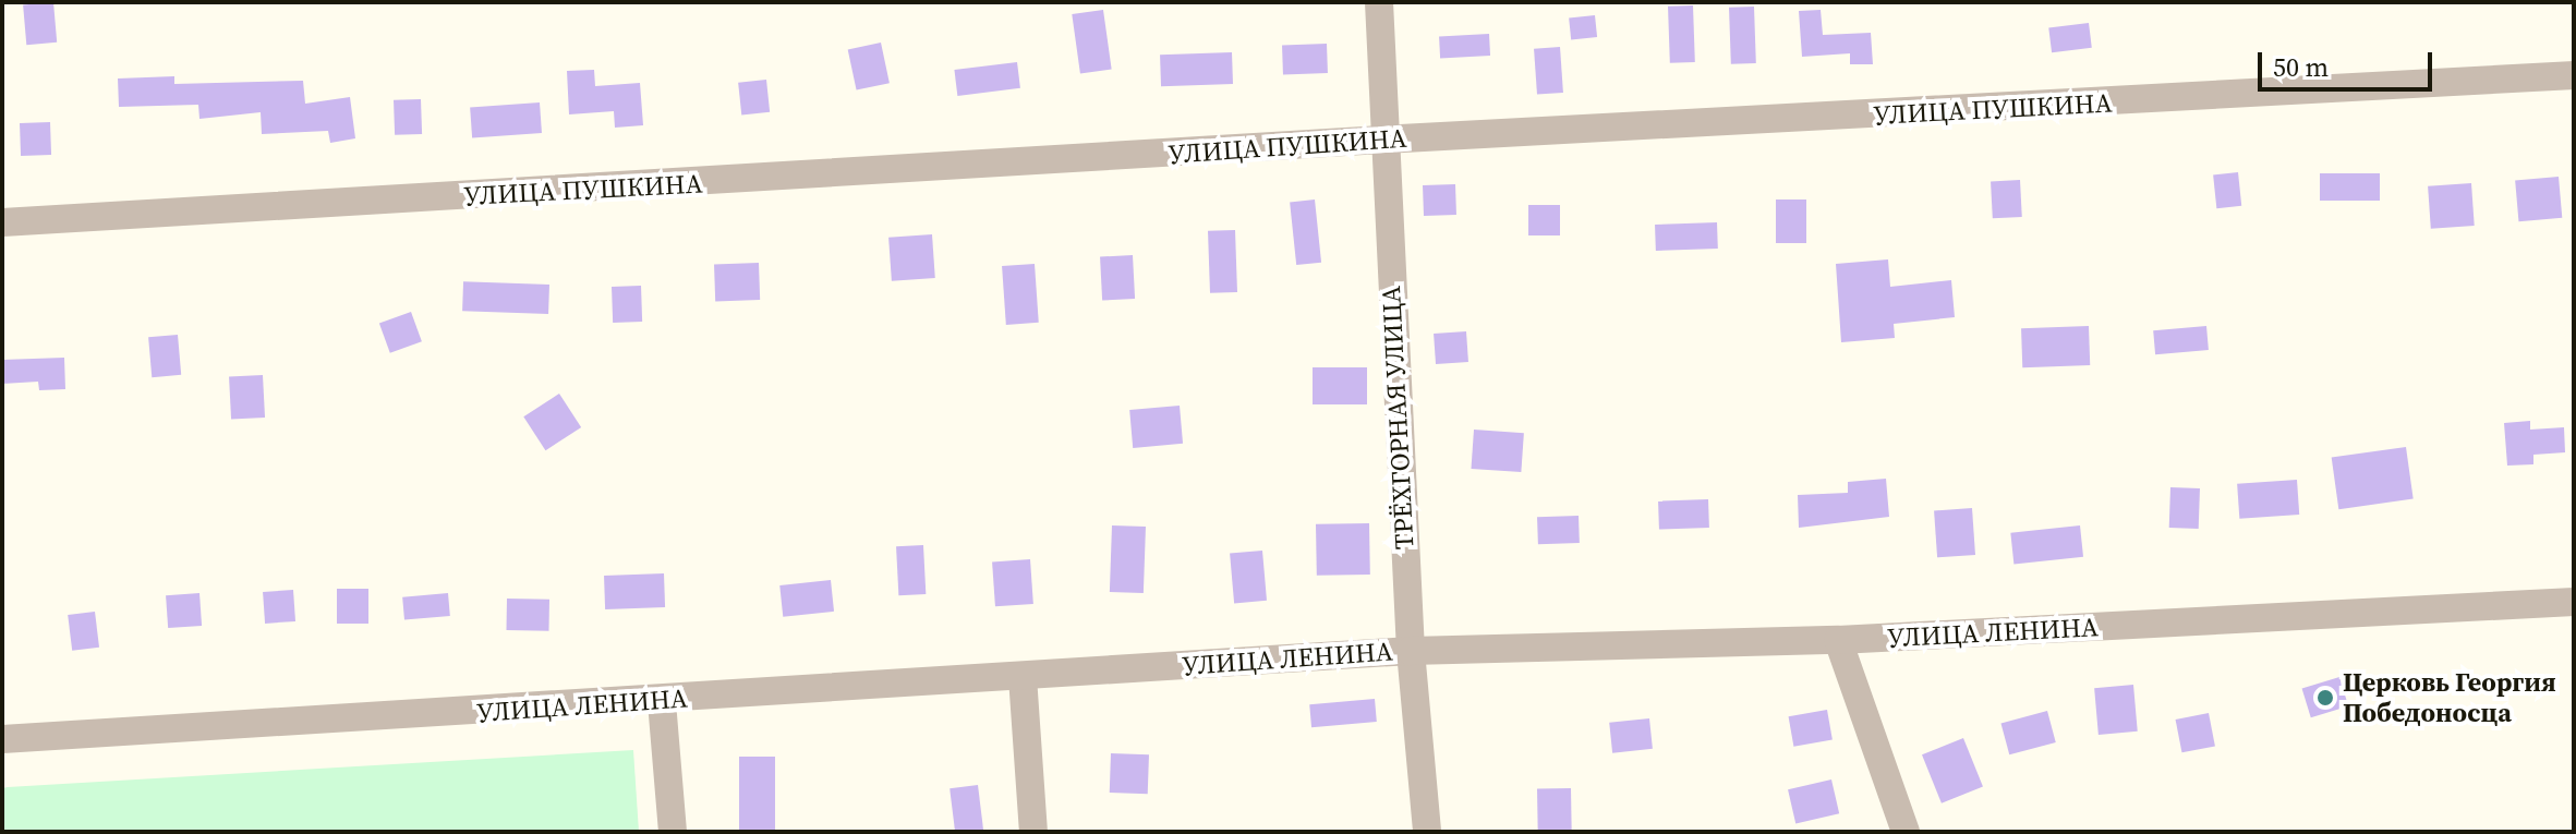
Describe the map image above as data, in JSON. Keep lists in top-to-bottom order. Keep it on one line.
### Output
{"streets":{"street":["УЛИЦА ПУШКИНА","ТРЁХГОРНАЯ УЛИЦА","УЛИЦА ЛЕНИНА"]},"crossings":[["УЛИЦА ПУШКИНА","ТРЁХГОРНАЯ УЛИЦА"],["ТРЁХГОРНАЯ УЛИЦА","УЛИЦА ЛЕНИНА"]],"places":["Церковь Георгия Победоносца"],"scale_bar":"50 m"}
